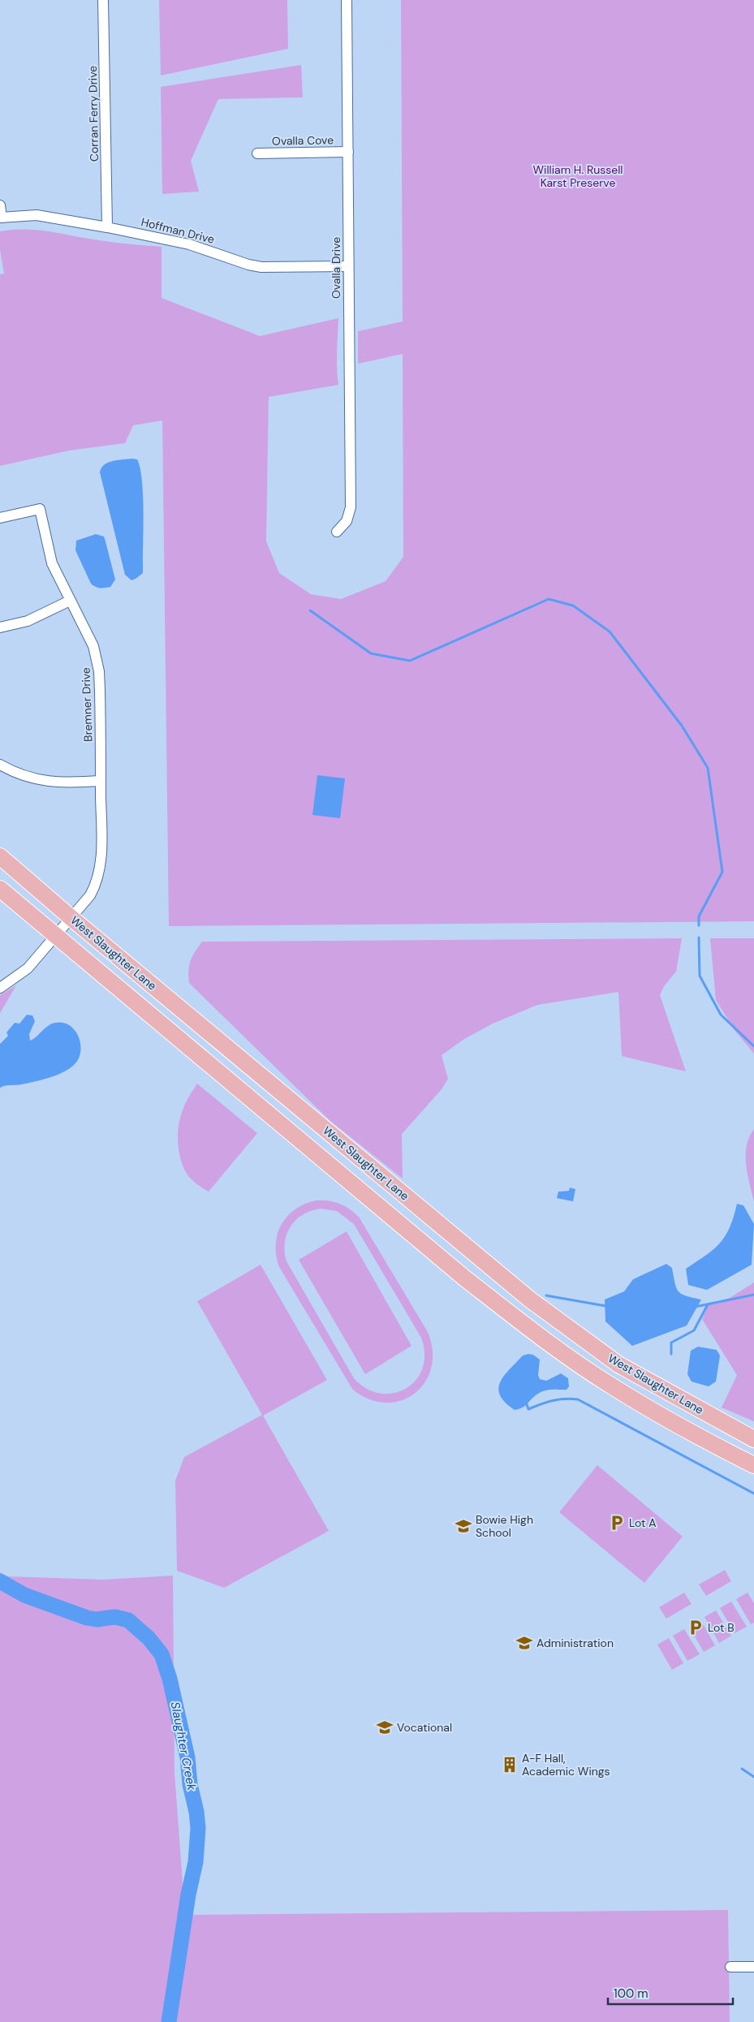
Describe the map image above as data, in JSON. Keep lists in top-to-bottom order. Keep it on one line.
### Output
{"streets":{"main road":["West Slaughter Lane"],"street":["Corran Ferry Drive","Ovalla Cove","Hoffman Drive","Ovalla Drive","Bremner Drive"]},"crossings":[["Corran Ferry Drive","Hoffman Drive"],["Ovalla Cove","Ovalla Drive"],["Hoffman Drive","Ovalla Drive"],["Bremner Drive","West Slaughter Lane"]],"water":["Slaughter Creek"],"parks":["William H. Russell Karst Preserve"],"places":{"parking":["Lot A","Lot B"],"school or university":["Bowie High School","Administration","Vocational"],"building":["A-F Hall, Academic Wings"]},"scale_bar":"100 m"}
